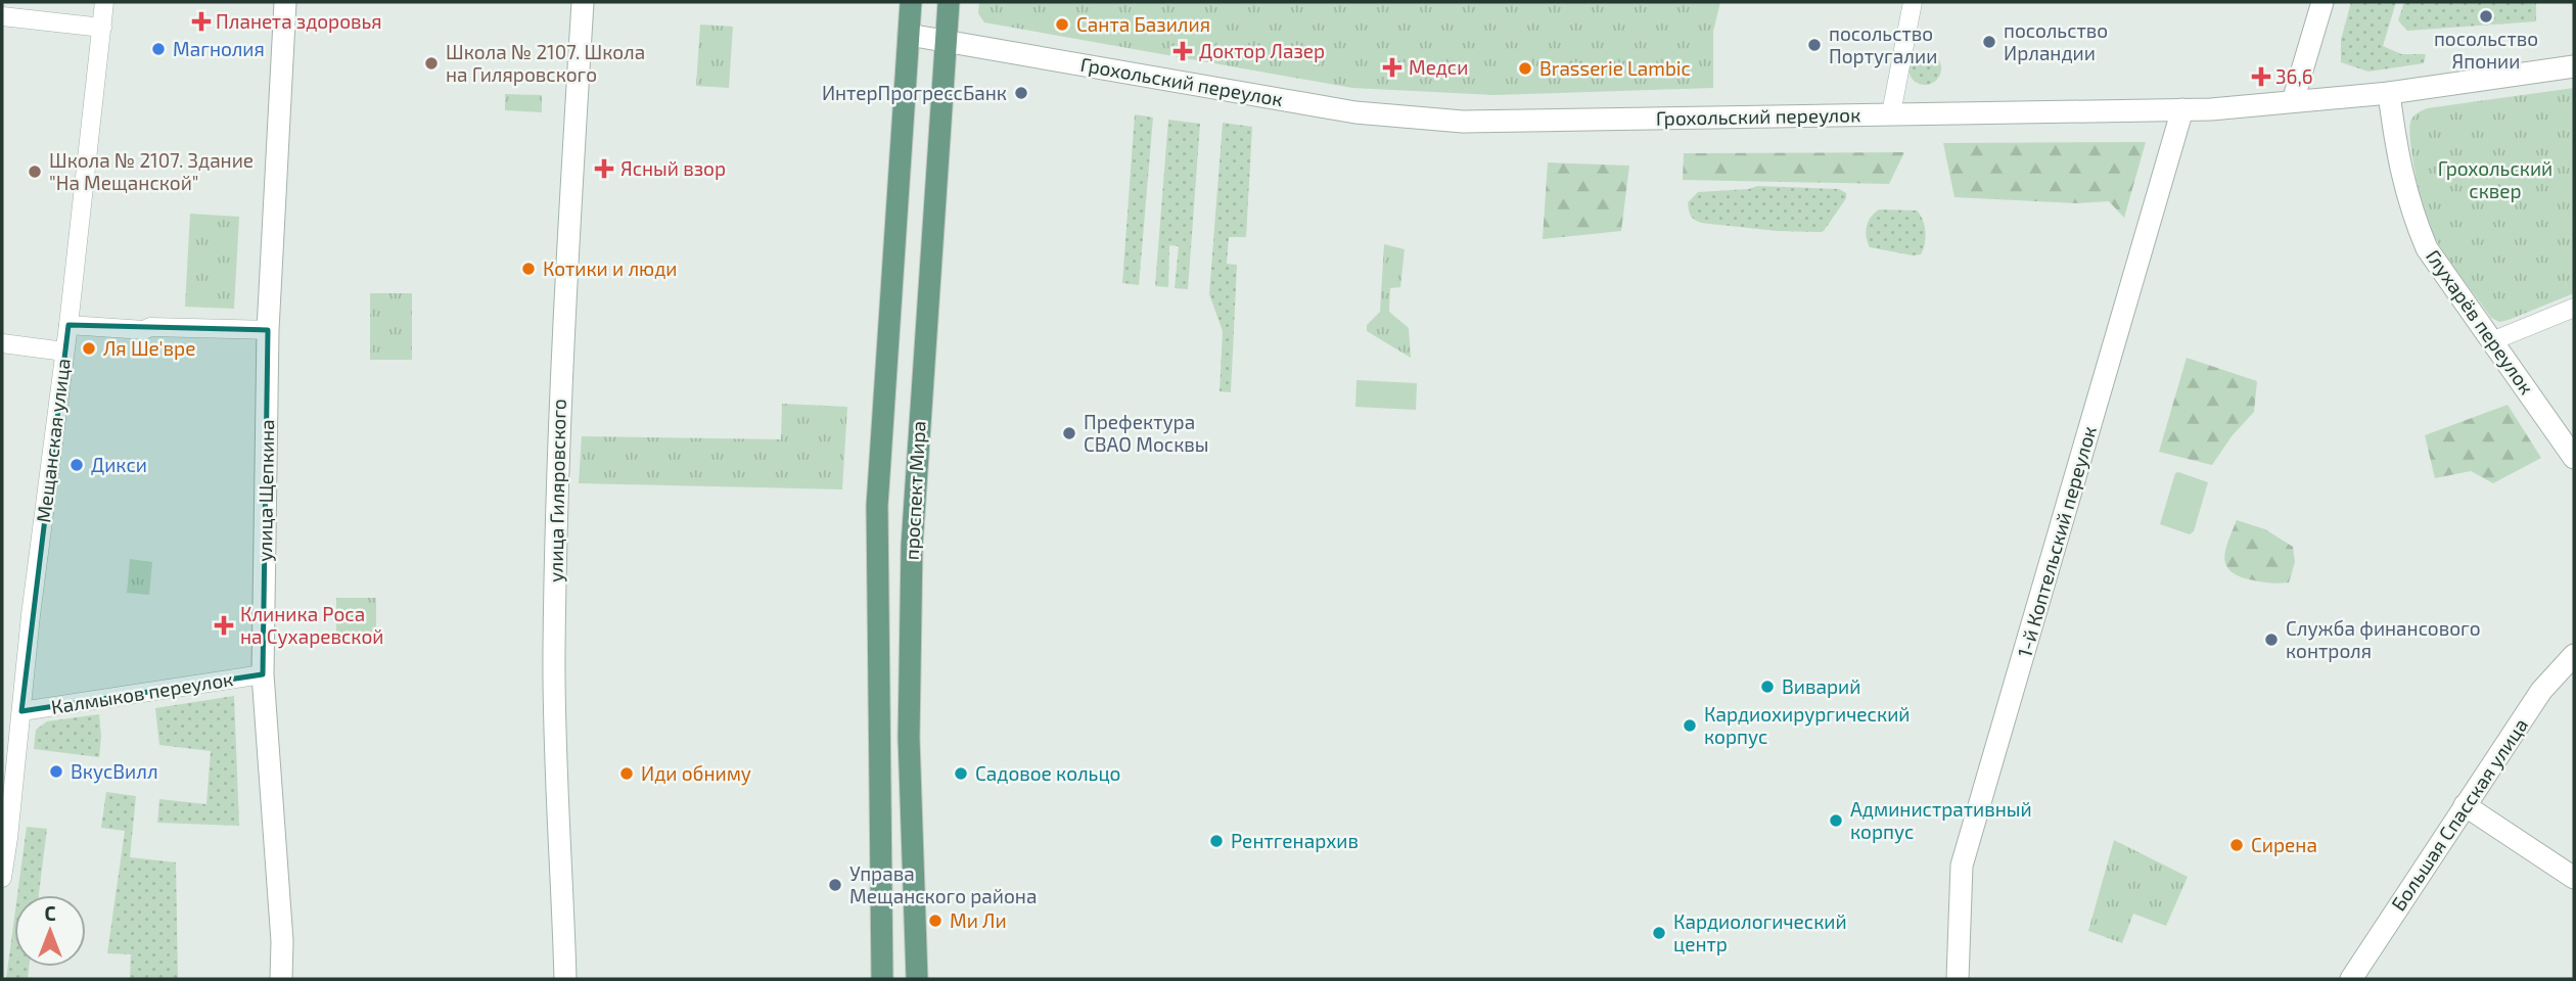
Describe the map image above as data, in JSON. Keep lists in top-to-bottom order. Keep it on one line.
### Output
{"streets":{"main road":["проспект Мира"],"street":["Грохольский переулок","Глухарёв переулок","Мещанская улица","улица Щепкина","улица Гиляровского","1-й Коптельский переулок","Калмыков переулок","Большая Спасская улица"]},"crossings":[["Грохольский переулок","Глухарёв переулок"],["Грохольский переулок","проспект Мира"],["Грохольский переулок","1-й Коптельский переулок"],["Мещанская улица","Калмыков переулок"],["улица Щепкина","Калмыков переулок"]],"parks":["Грохольский сквер"],"places":{"other":["посольство Японии","Санта Базилия","посольство Ирландии","посольство Португалии","Магнолия","Школа № 2107. Школа на Гиляровского","Brasserie Lambic","ИнтерПрогрессБанк","Школа № 2107. Здание \"На Мещанской\"","Котики и люди","Ля Ше'вре","Префектура СВАО Москвы","Дикси","Служба финансового контроля","Виварий","Кардиохирургический корпус","ВкусВилл","Иди обниму","Садовое кольцо","Административный корпус","Рентгенархив","Сирена","Управа Мещанского района","Ми Ли","Кардиологический центр"],"health":["Планета здоровья","Доктор Лазер","Медси","36,6","Ясный взор","Клиника Роса на Сухаревской"]},"north":"top"}
